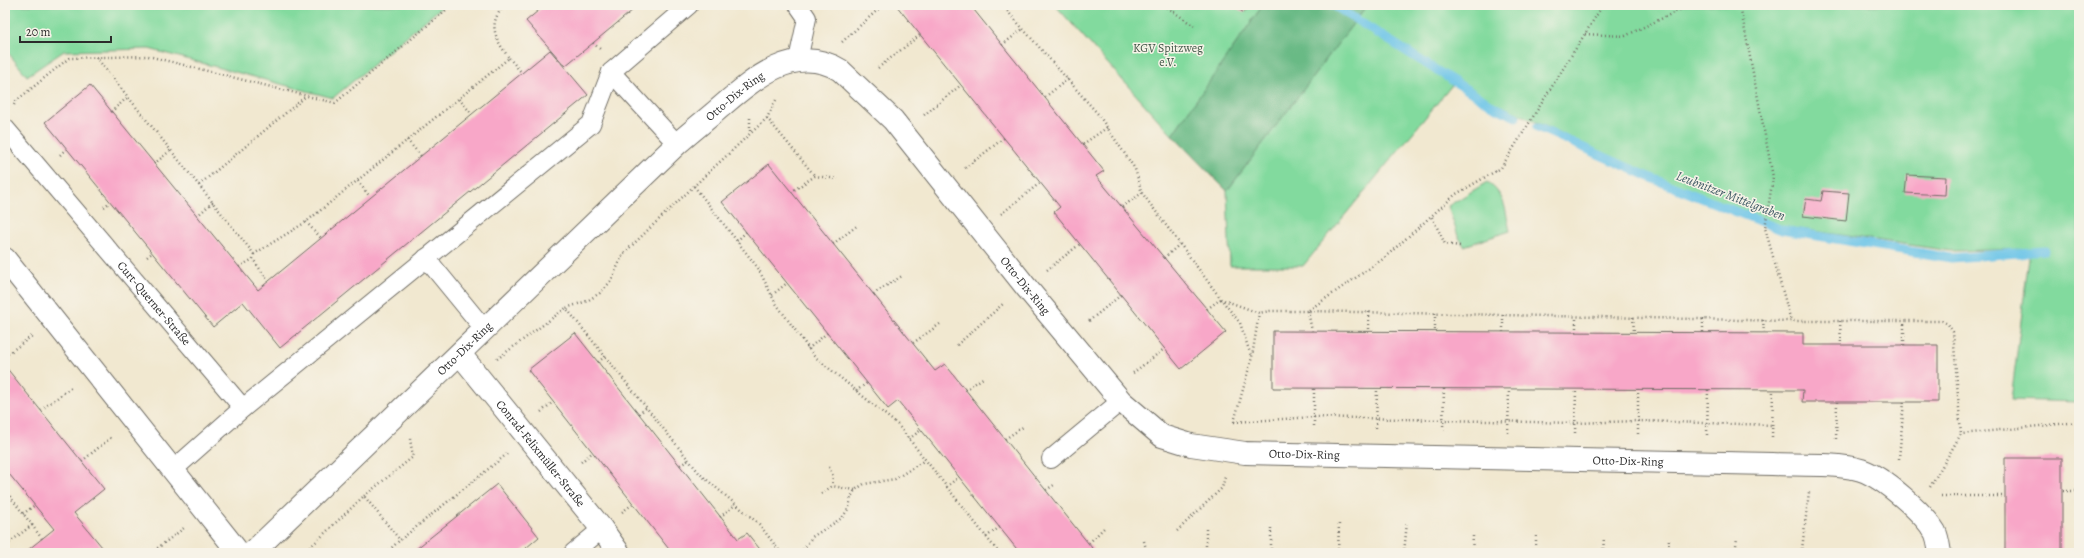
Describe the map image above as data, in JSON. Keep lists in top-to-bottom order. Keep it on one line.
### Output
{"streets":{"street":["Otto-Dix-Ring","Conrad-Felixmüller-Straße"],"lane":["Curt-Querner-Straße"]},"crossings":[["Otto-Dix-Ring","Conrad-Felixmüller-Straße"]],"water":["Leubnitzer Mittelgraben"],"parks":["KGV Spitzweg e.V."],"scale_bar":"20 m"}
